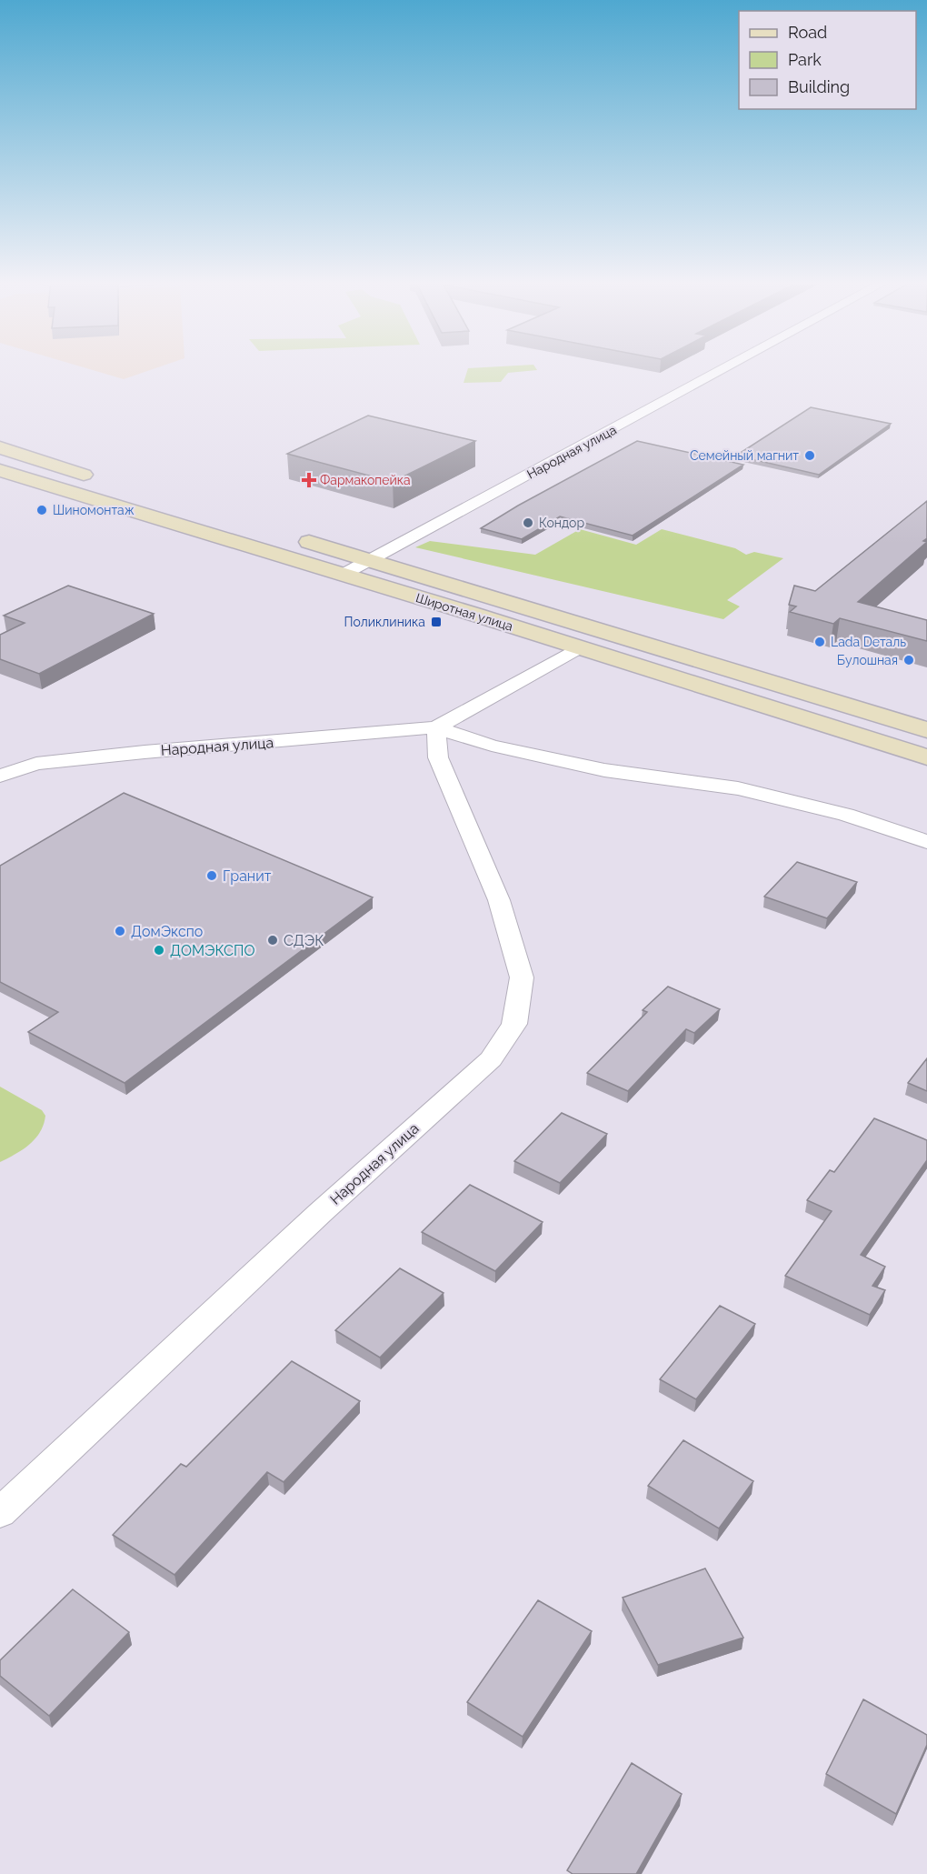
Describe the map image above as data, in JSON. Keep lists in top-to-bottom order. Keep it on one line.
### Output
{"streets":{"main road":["Широтная улица"],"street":["Народная улица"]},"crossings":[["Народная улица","Широтная улица"]],"places":{"other":["Семейный магнит","Шиномонтаж","Кондор","Lada Dеталь","Булошная","Гранит","ДомЭкспо","СДЭК","ДОМЭКСПО"],"health":["Фармакопейка"],"transit":["Поликлиника"]},"legend":["Road","Park","Building"]}
